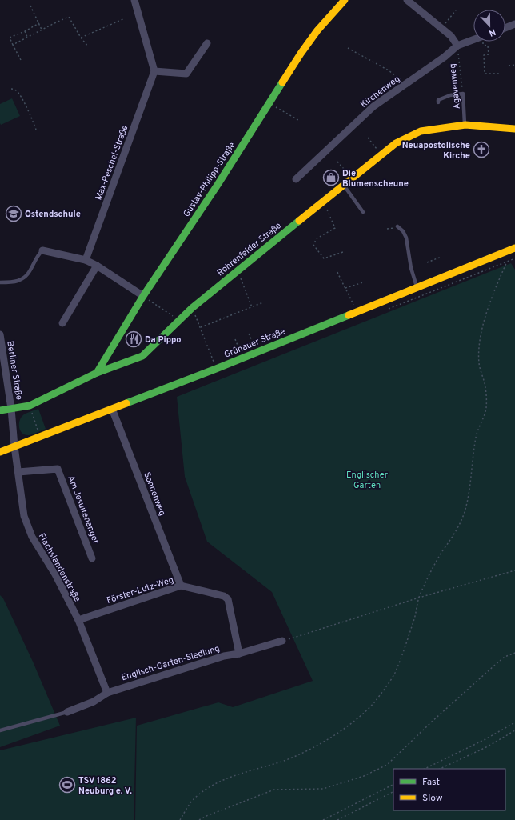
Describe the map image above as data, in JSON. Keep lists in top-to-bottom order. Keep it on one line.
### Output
{"streets":{"street":["Kirchenweg","Max-Peschel-Straße","Gustav-Philipp-Straße","Rohrenfelder Straße","Grünauer Straße","Berliner Straße","Sonnenweg","Am Jesuitenanger","Flachslandenstraße","Förster-Lutz-Weg","Englisch-Garten-Siedlung"],"lane":["Agavenweg"]},"crossings":[["Agavenweg","Kirchenweg"],["Agavenweg","Rohrenfelder Straße"],["Gustav-Philipp-Straße","Rohrenfelder Straße"],["Rohrenfelder Straße","Berliner Straße"],["Grünauer Straße","Berliner Straße"],["Grünauer Straße","Sonnenweg"],["Grünauer Straße","Flachslandenstraße"],["Berliner Straße","Flachslandenstraße"],["Sonnenweg","Förster-Lutz-Weg"],["Am Jesuitenanger","Flachslandenstraße"],["Flachslandenstraße","Förster-Lutz-Weg"],["Flachslandenstraße","Englisch-Garten-Siedlung"],["Förster-Lutz-Weg","Englisch-Garten-Siedlung"]],"parks":["Englischer Garten"],"places":{"church":["Neuapostolische Kirche"],"shop":["Die Blumenscheune"],"school or university":["Ostendschule"],"restaurant":["Da Pippo"],"sports":["TSV 1862 Neuburg e. V."]},"legend":["Fast","Slow"],"north":"bottom"}
